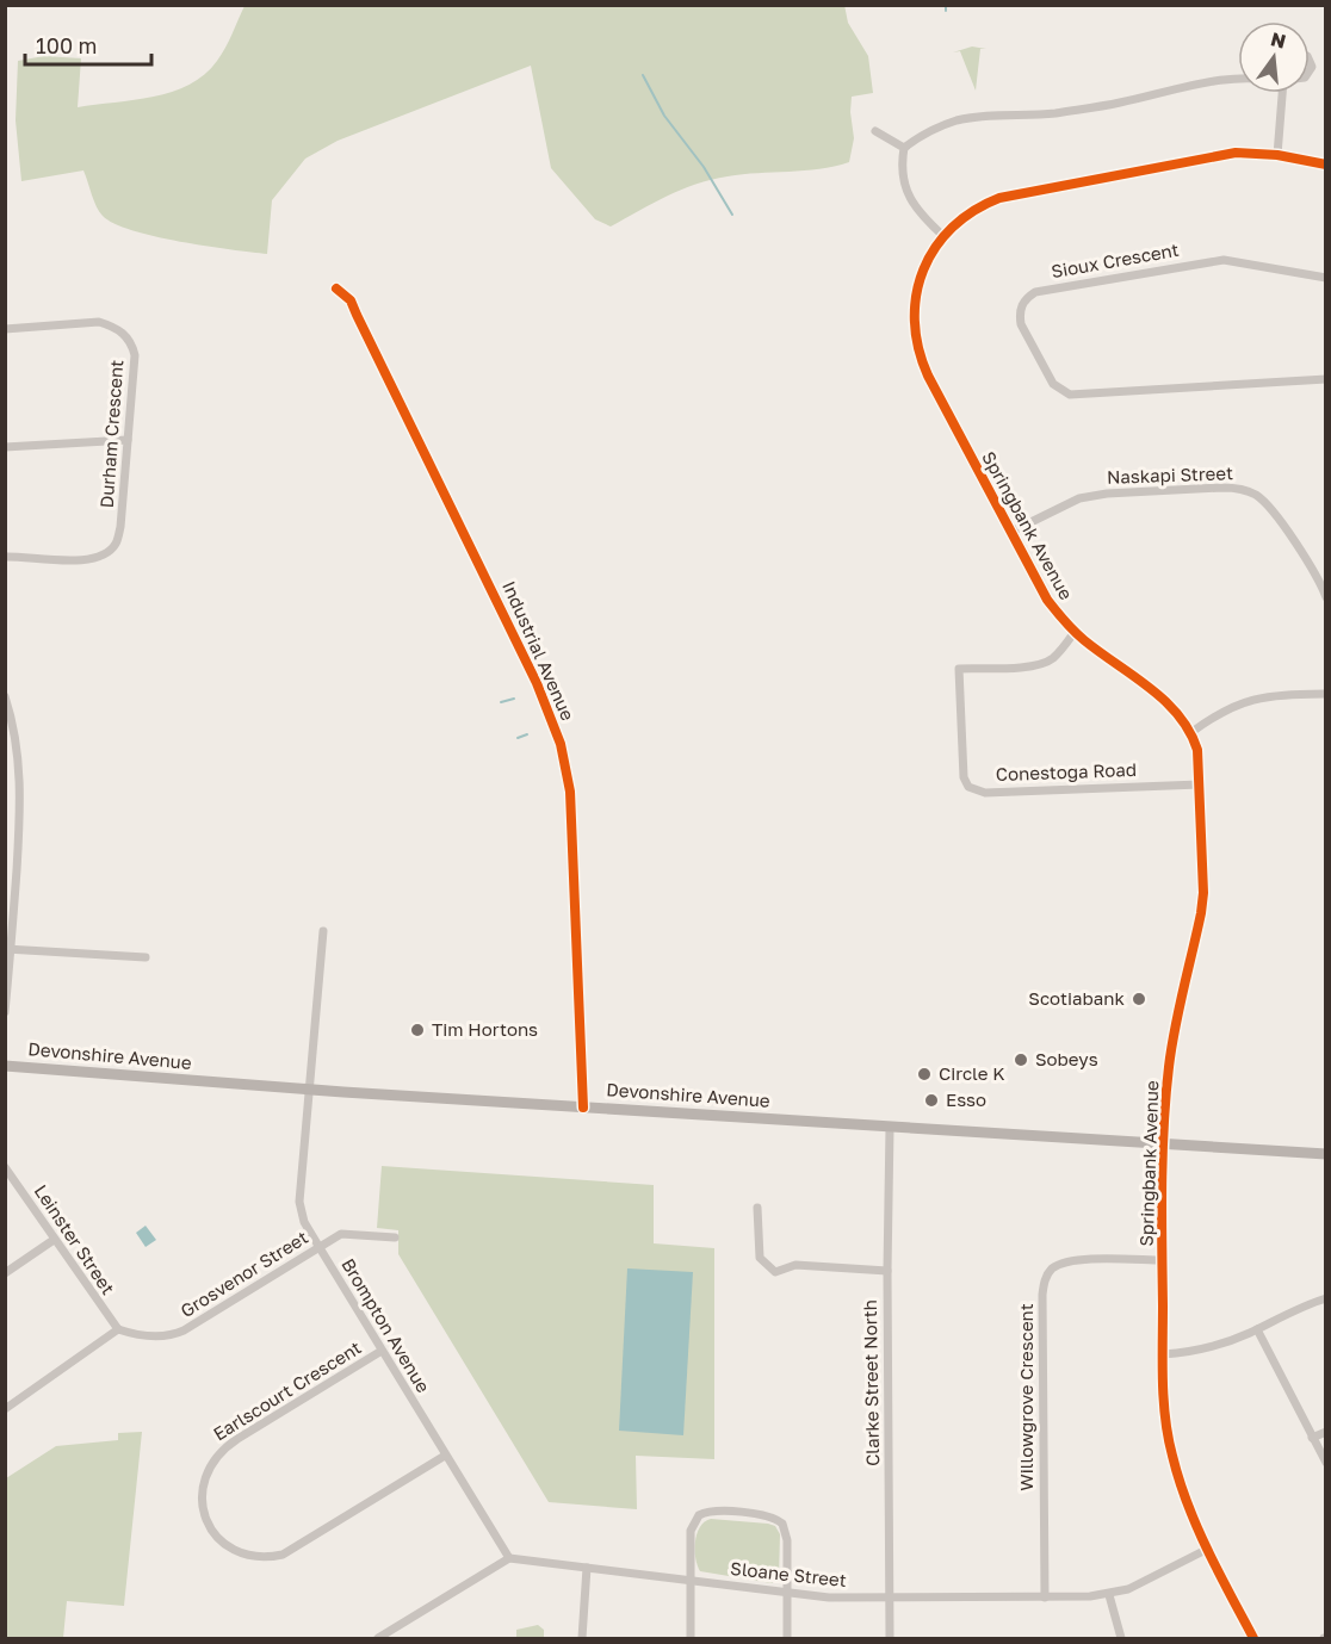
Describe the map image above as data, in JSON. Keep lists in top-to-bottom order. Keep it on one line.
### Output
{"streets":{"main road":["Springbank Avenue","Devonshire Avenue"],"street":["Sioux Crescent","Durham Crescent","Naskapi Street","Industrial Avenue","Conestoga Road","Leinster Street","Grosvenor Street","Brompton Avenue","Clarke Street North","Earlscourt Crescent","Willowgrove Crescent","Sloane Street"]},"crossings":[["Naskapi Street","Springbank Avenue"],["Springbank Avenue","Conestoga Road"],["Springbank Avenue","Devonshire Avenue"],["Springbank Avenue","Willowgrove Crescent"],["Springbank Avenue","Sloane Street"],["Industrial Avenue","Devonshire Avenue"],["Devonshire Avenue","Brompton Avenue"],["Devonshire Avenue","Clarke Street North"],["Leinster Street","Grosvenor Street"],["Grosvenor Street","Brompton Avenue"],["Brompton Avenue","Earlscourt Crescent"],["Brompton Avenue","Sloane Street"],["Clarke Street North","Sloane Street"],["Willowgrove Crescent","Sloane Street"]],"places":["Scotiabank","Tim Hortons","Sobeys","Circle K","Esso"],"scale_bar":"100 m","north":"top"}
